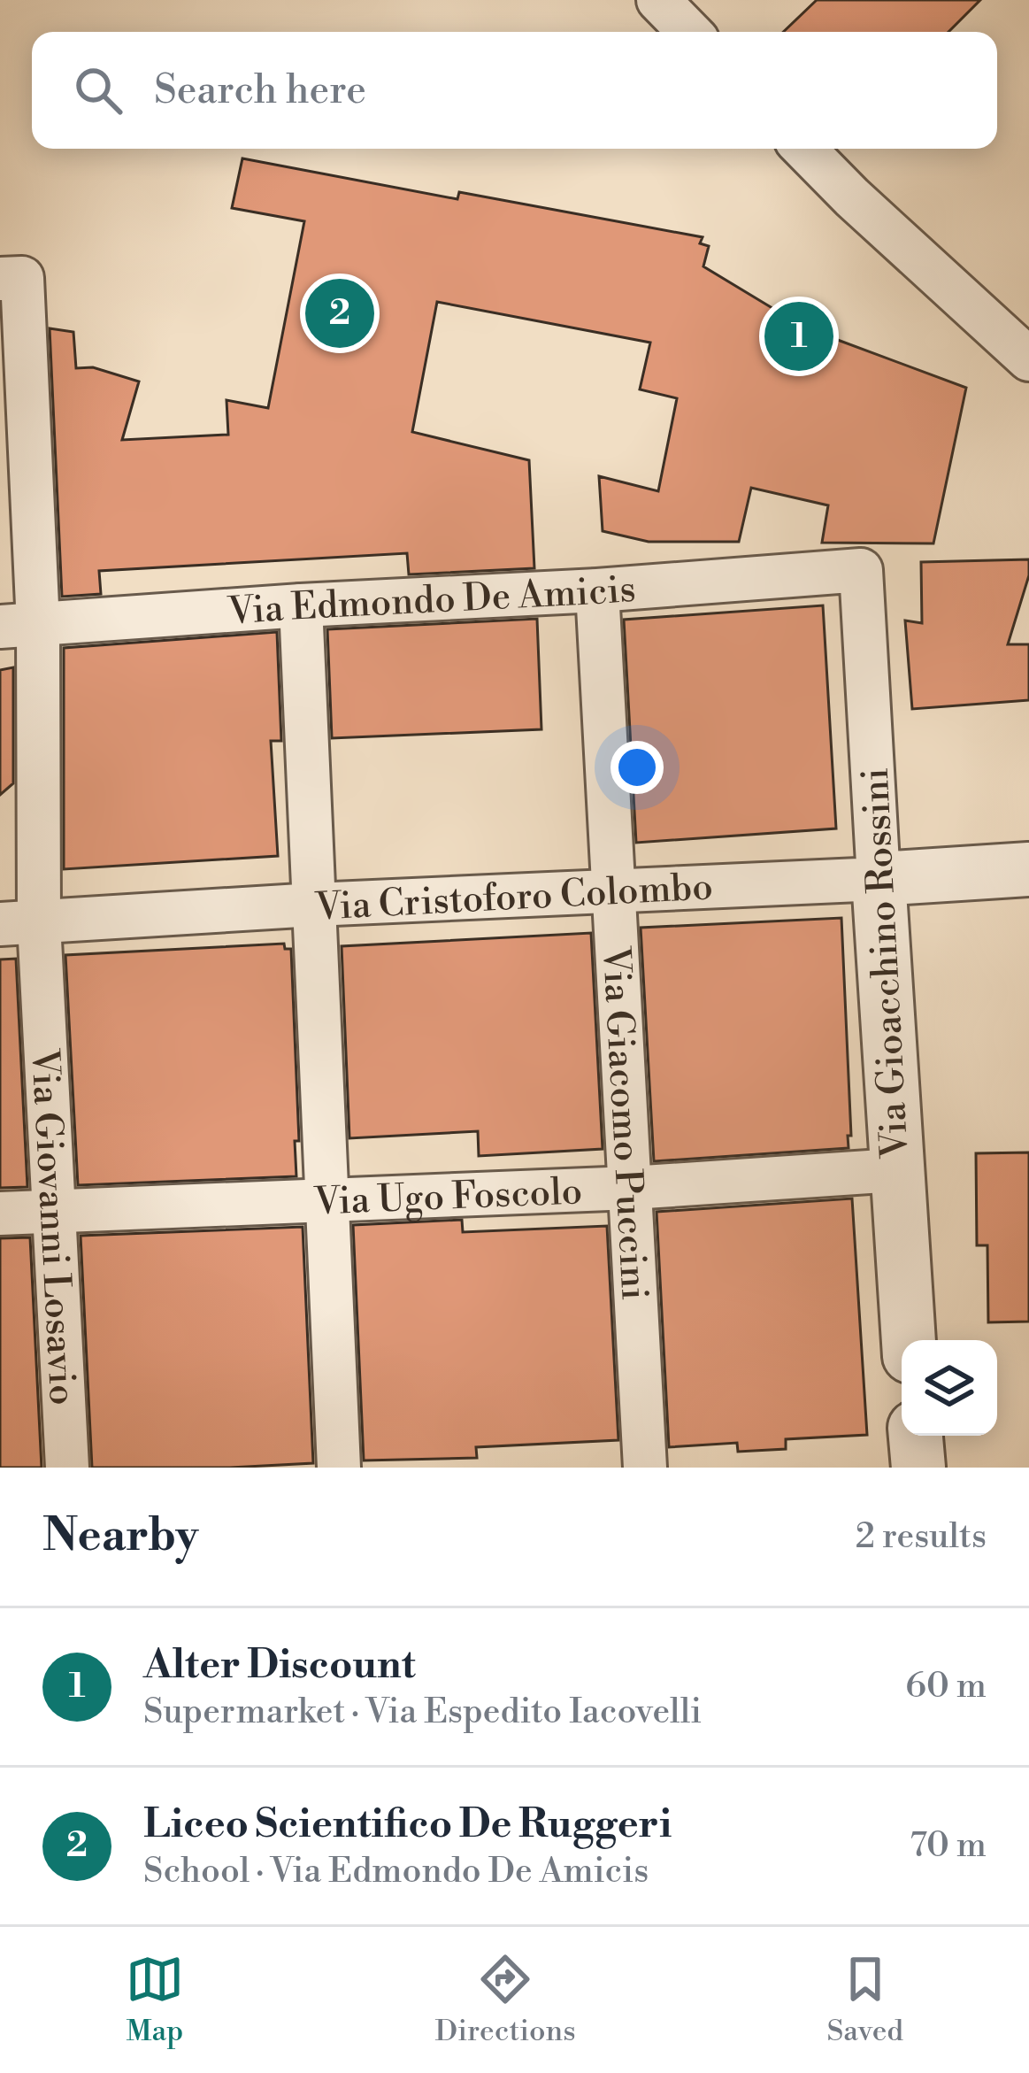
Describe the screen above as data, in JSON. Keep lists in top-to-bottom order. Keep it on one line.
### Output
{"streets":{"street":["Via Edmondo De Amicis","Via Cristoforo Colombo","Via Gioacchino Rossini","Via Giacomo Puccini","Via Ugo Foscolo","Via Giovanni Losavio"]},"crossings":[["Via Edmondo De Amicis","Via Gioacchino Rossini"],["Via Edmondo De Amicis","Via Giacomo Puccini"],["Via Edmondo De Amicis","Via Giovanni Losavio"],["Via Cristoforo Colombo","Via Gioacchino Rossini"],["Via Cristoforo Colombo","Via Giacomo Puccini"],["Via Cristoforo Colombo","Via Giovanni Losavio"],["Via Gioacchino Rossini","Via Ugo Foscolo"],["Via Giacomo Puccini","Via Ugo Foscolo"],["Via Ugo Foscolo","Via Giovanni Losavio"]],"page":{"search":"Search here","pins":["2","1"],"heading":["Nearby","2 results"],"list":[{"mark":"1","name":"Alter Discount","note":"Supermarket · Via Espedito Iacovelli","value":"60 m"},{"mark":"2","name":"Liceo Scientifico De Ruggeri","note":"School · Via Edmondo De Amicis","value":"70 m"}],"nav":["Map","Directions","Saved"]}}
